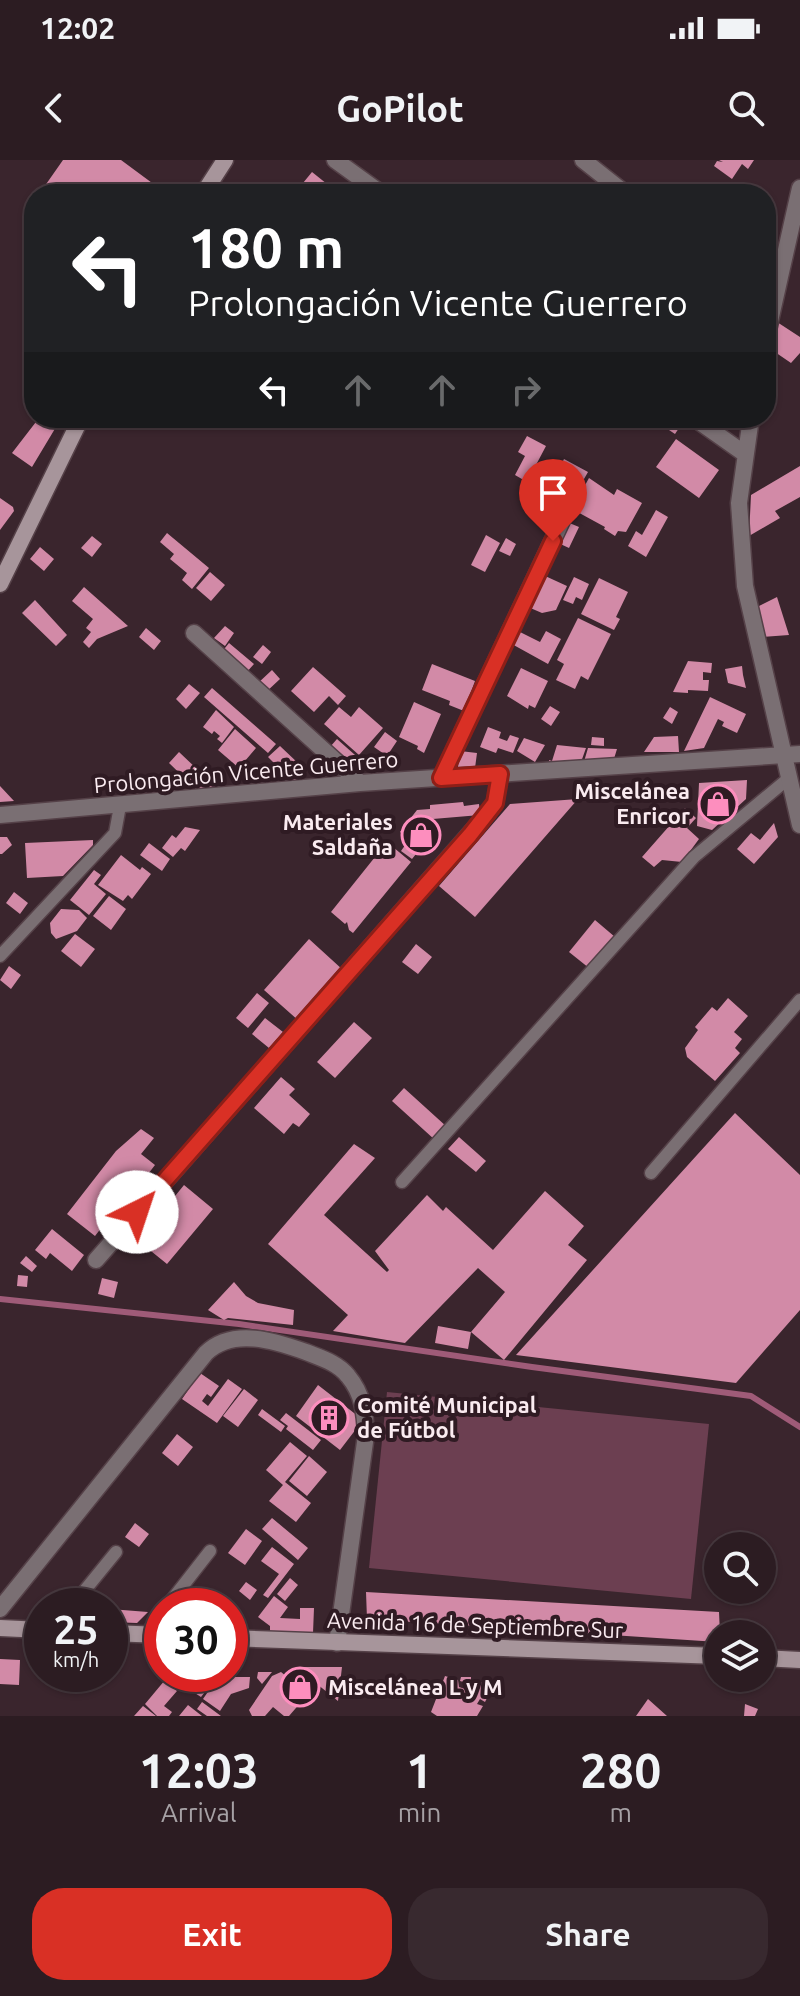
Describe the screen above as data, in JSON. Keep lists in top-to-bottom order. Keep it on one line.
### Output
{"streets":{"main road":["Avenida 16 de Septiembre Sur"],"street":["Prolongación Vicente Guerrero"]},"places":{"shop":["Miscelánea Enricor","Materiales Saldaña","Miscelánea L y M"],"building":["Comité Municipal de Fútbol"]},"page":{"status":"12:02","header":"GoPilot","turn":["180 m","Prolongación Vicente Guerrero"],"speed":"25 km/h","limit":"30","eta":["12:03","Arrival","1","min","280","m"],"buttons":["Exit","Share"]}}
